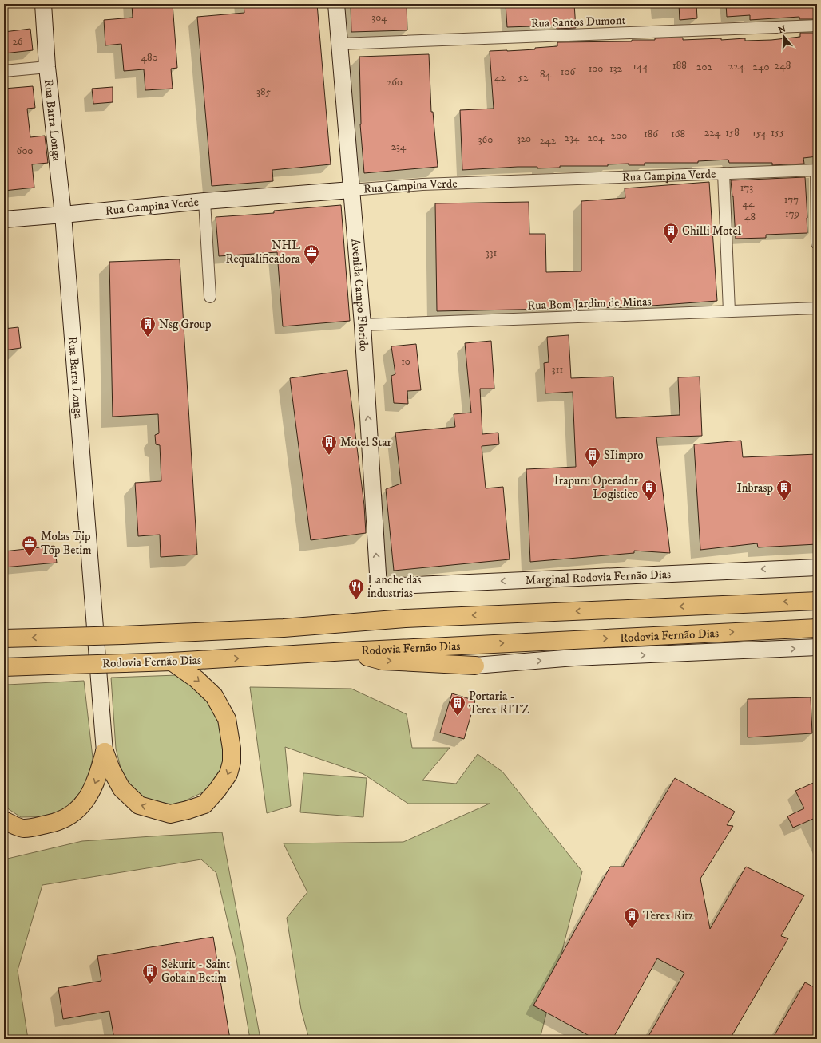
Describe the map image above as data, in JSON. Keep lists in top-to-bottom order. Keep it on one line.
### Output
{"streets":{"highway":["Rodovia Fernão Dias"],"main road":["Rua Barra Longa","Rua Campina Verde","Avenida Campo Florido","Marginal Rodovia Fernão Dias"],"street":["Rua Santos Dumont","Rua Bom Jardim de Minas"]},"crossings":[["Rua Santos Dumont","Avenida Campo Florido"],["Rua Barra Longa","Rua Campina Verde"],["Rua Campina Verde","Avenida Campo Florido"],["Avenida Campo Florido","Rua Bom Jardim de Minas"],["Avenida Campo Florido","Marginal Rodovia Fernão Dias"]],"one_way":["Avenida Campo Florido","Marginal Rodovia Fernão Dias"],"places":{"building":["Chilli Motel","Nsg Group","Motel Star","SIimpro","Irapuru Operador Logistico","Inbrasp","Portaria - Terex RITZ","Terex Ritz","Sekurit - Saint Gobain Betim"],"office":["NHL Requalificadora","Molas Tip Top Betim"],"restaurant":["Lanche das industrias"]},"house_numbers":["304","26","480","188","248","144","224","202","240","100","132","106","84","42","52","260","385","224","158","155","154","186","168","200","234","204","320","360","242","234","600","173","177","44","179","48","331","10","311"],"north":"top"}
